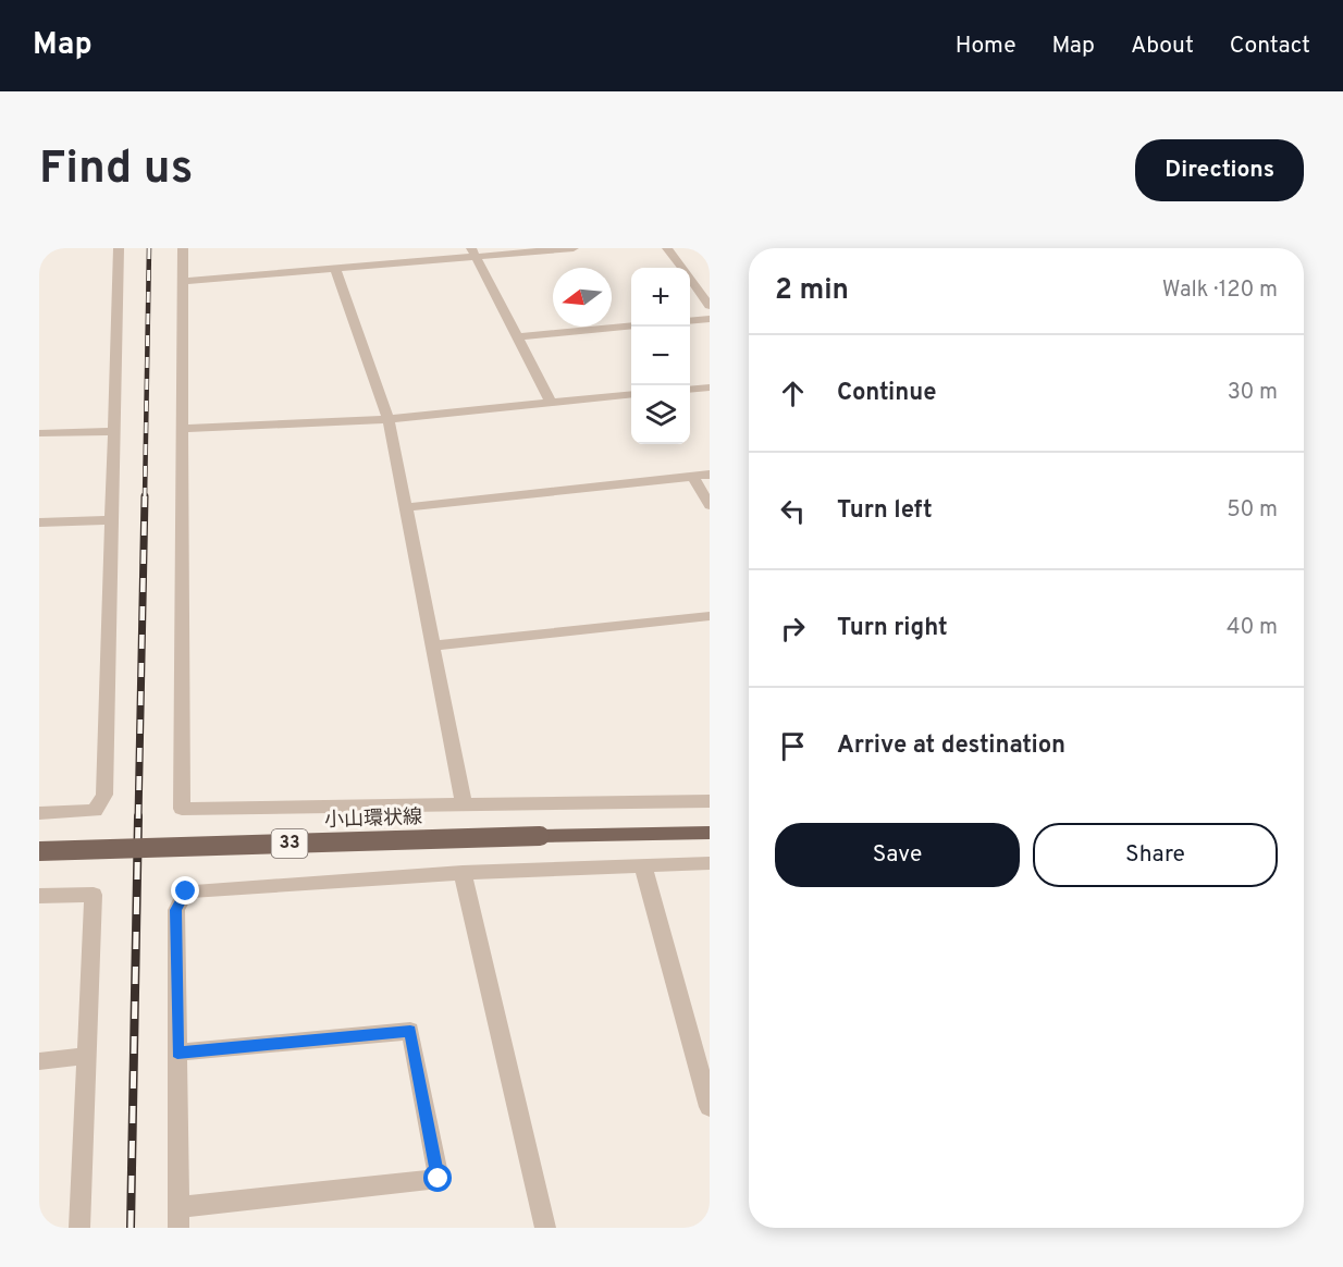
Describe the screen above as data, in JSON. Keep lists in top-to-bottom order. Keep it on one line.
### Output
{"streets":{"main road":["小山環状線","33"]},"north":"left","page":{"header":"Map","nav":["Home","Map","About","Contact"],"buttons":["Directions",["Save","Share"]],"title":"Find us","heading":["2 min","Walk · 120 m"],"map_buttons":["+","−"],"list":[["Continue","30 m"],["Turn left","50 m"],["Turn right","40 m"],"Arrive at destination"]}}
